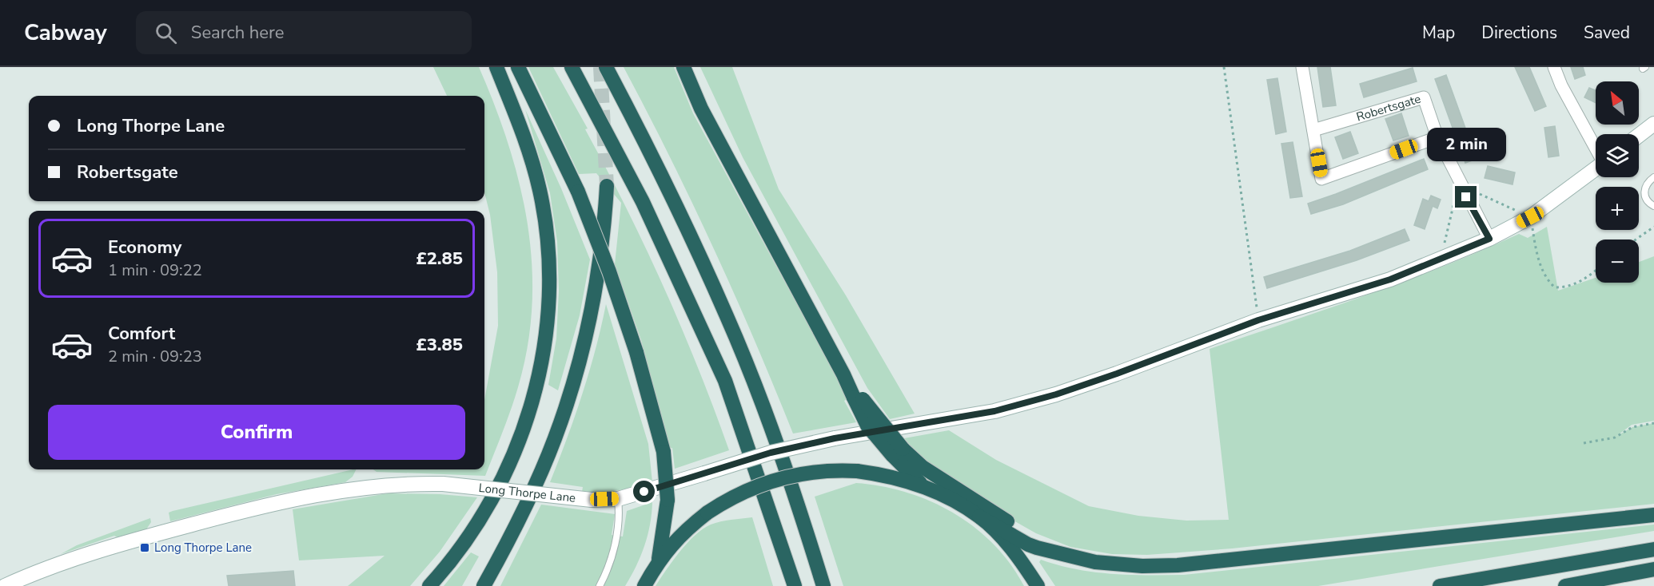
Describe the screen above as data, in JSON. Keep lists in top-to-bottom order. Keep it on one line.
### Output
{"streets":{"main road":["Long Thorpe Lane"],"street":["Robertsgate"]},"crossings":[["Robertsgate","Long Thorpe Lane"]],"places":{"transit":["Long Thorpe Lane"]},"north":"top left","page":{"header":"Cabway","search":"Search here","nav":["Map","Directions","Saved"],"map_buttons":["+","−"],"banner":["Long Thorpe Lane","Robertsgate"],"bubble":"2 min","list":[{"name":"Economy","note":"1 min · 09:22","value":"£2.85"},{"name":"Comfort","note":"2 min · 09:23","value":"£3.85"}],"buttons":"Confirm"}}
